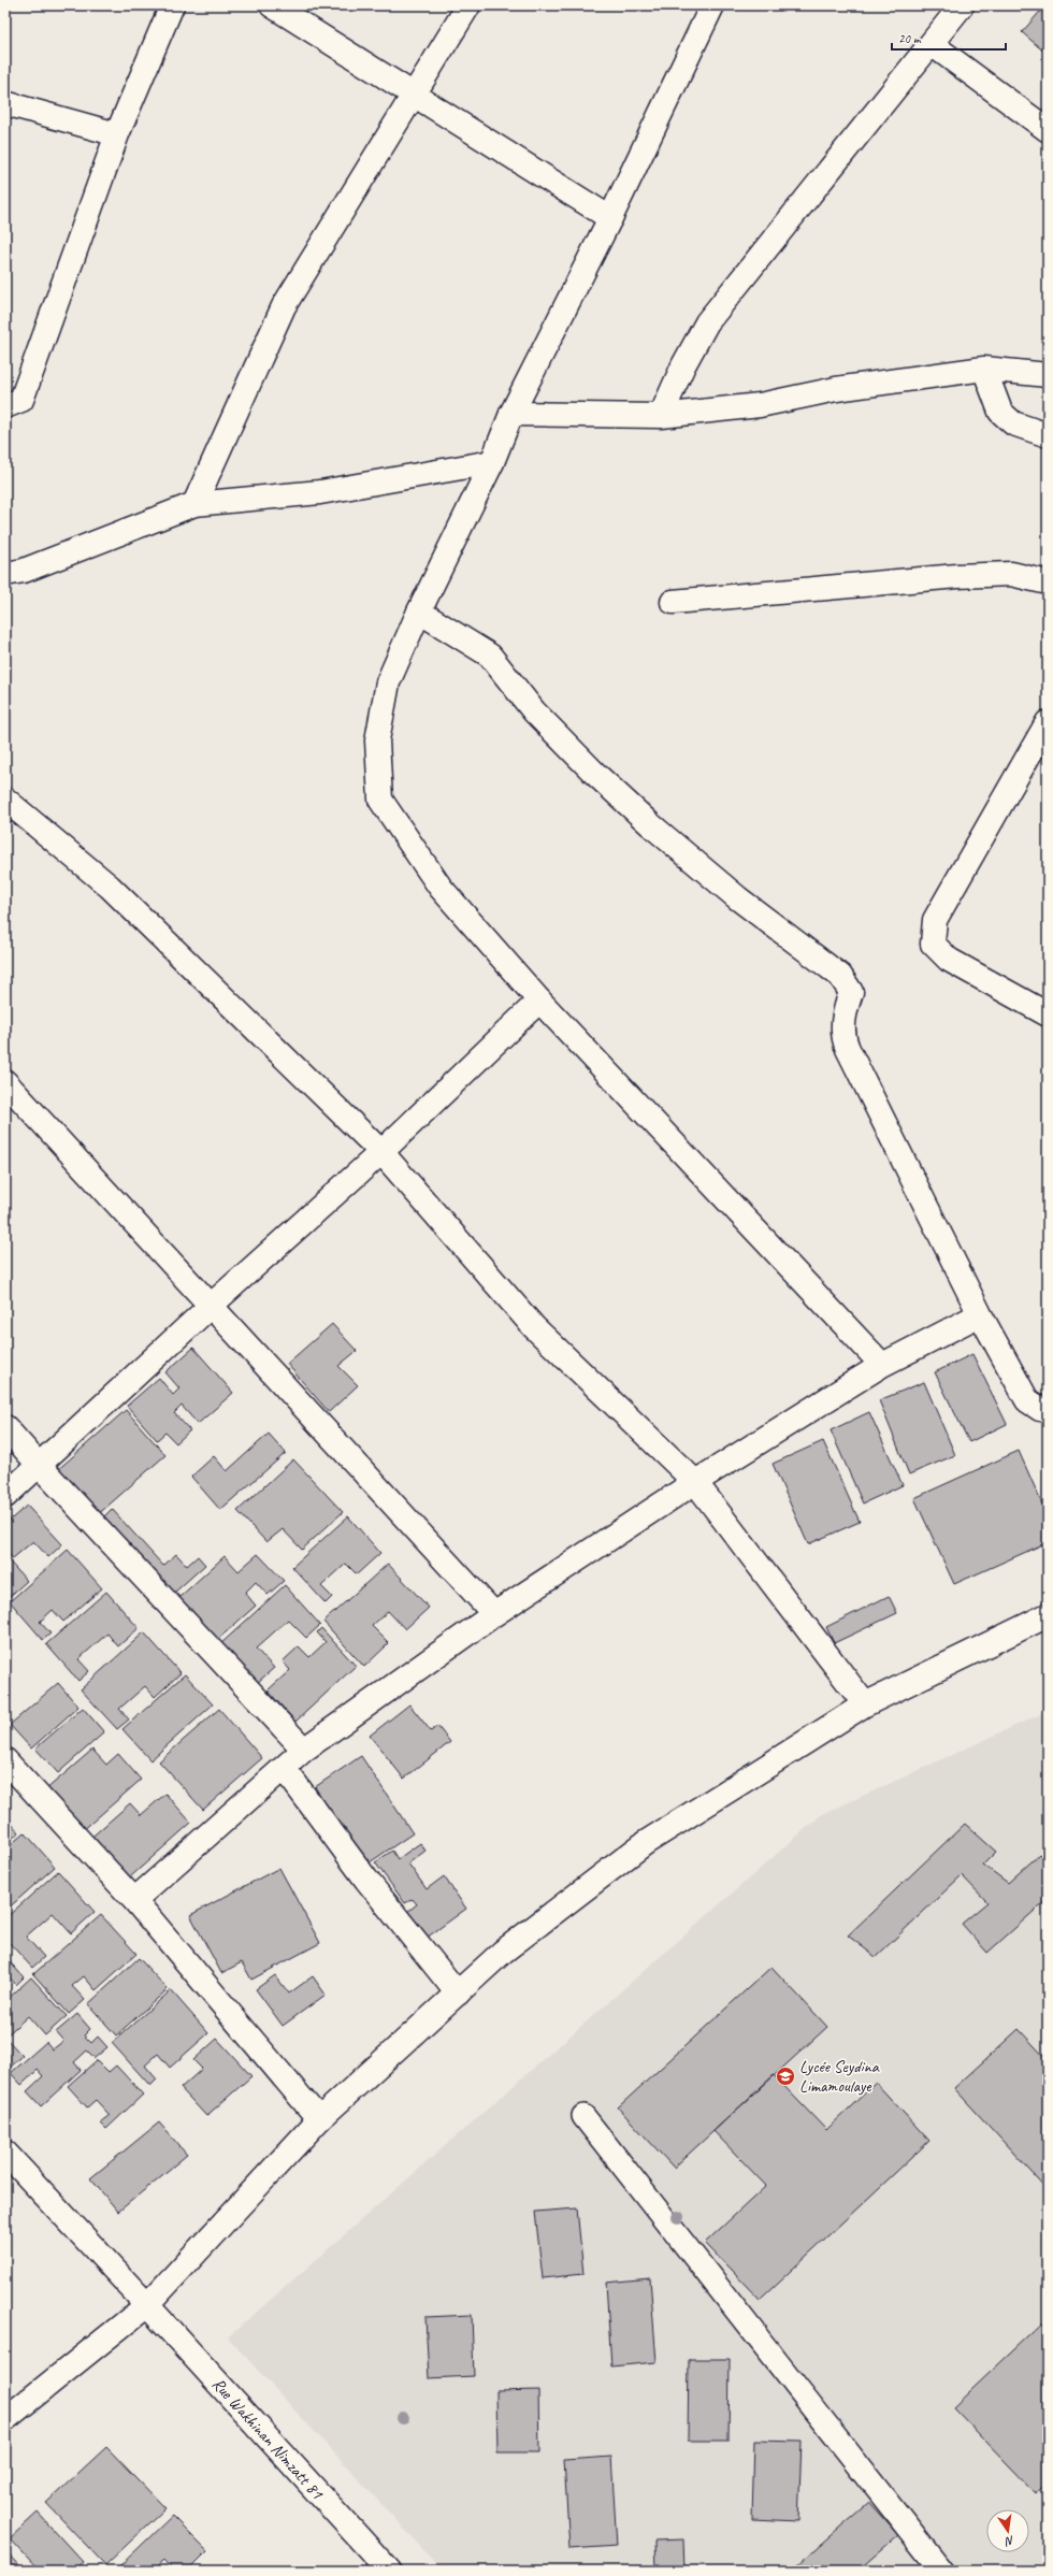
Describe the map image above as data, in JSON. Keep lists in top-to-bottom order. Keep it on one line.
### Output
{"streets":{"street":["Rue Wakhinan Nimzatt 81"]},"places":{"school or university":["Lycée Seydina Limamoulaye"]},"scale_bar":"20 m","north":"bottom"}
